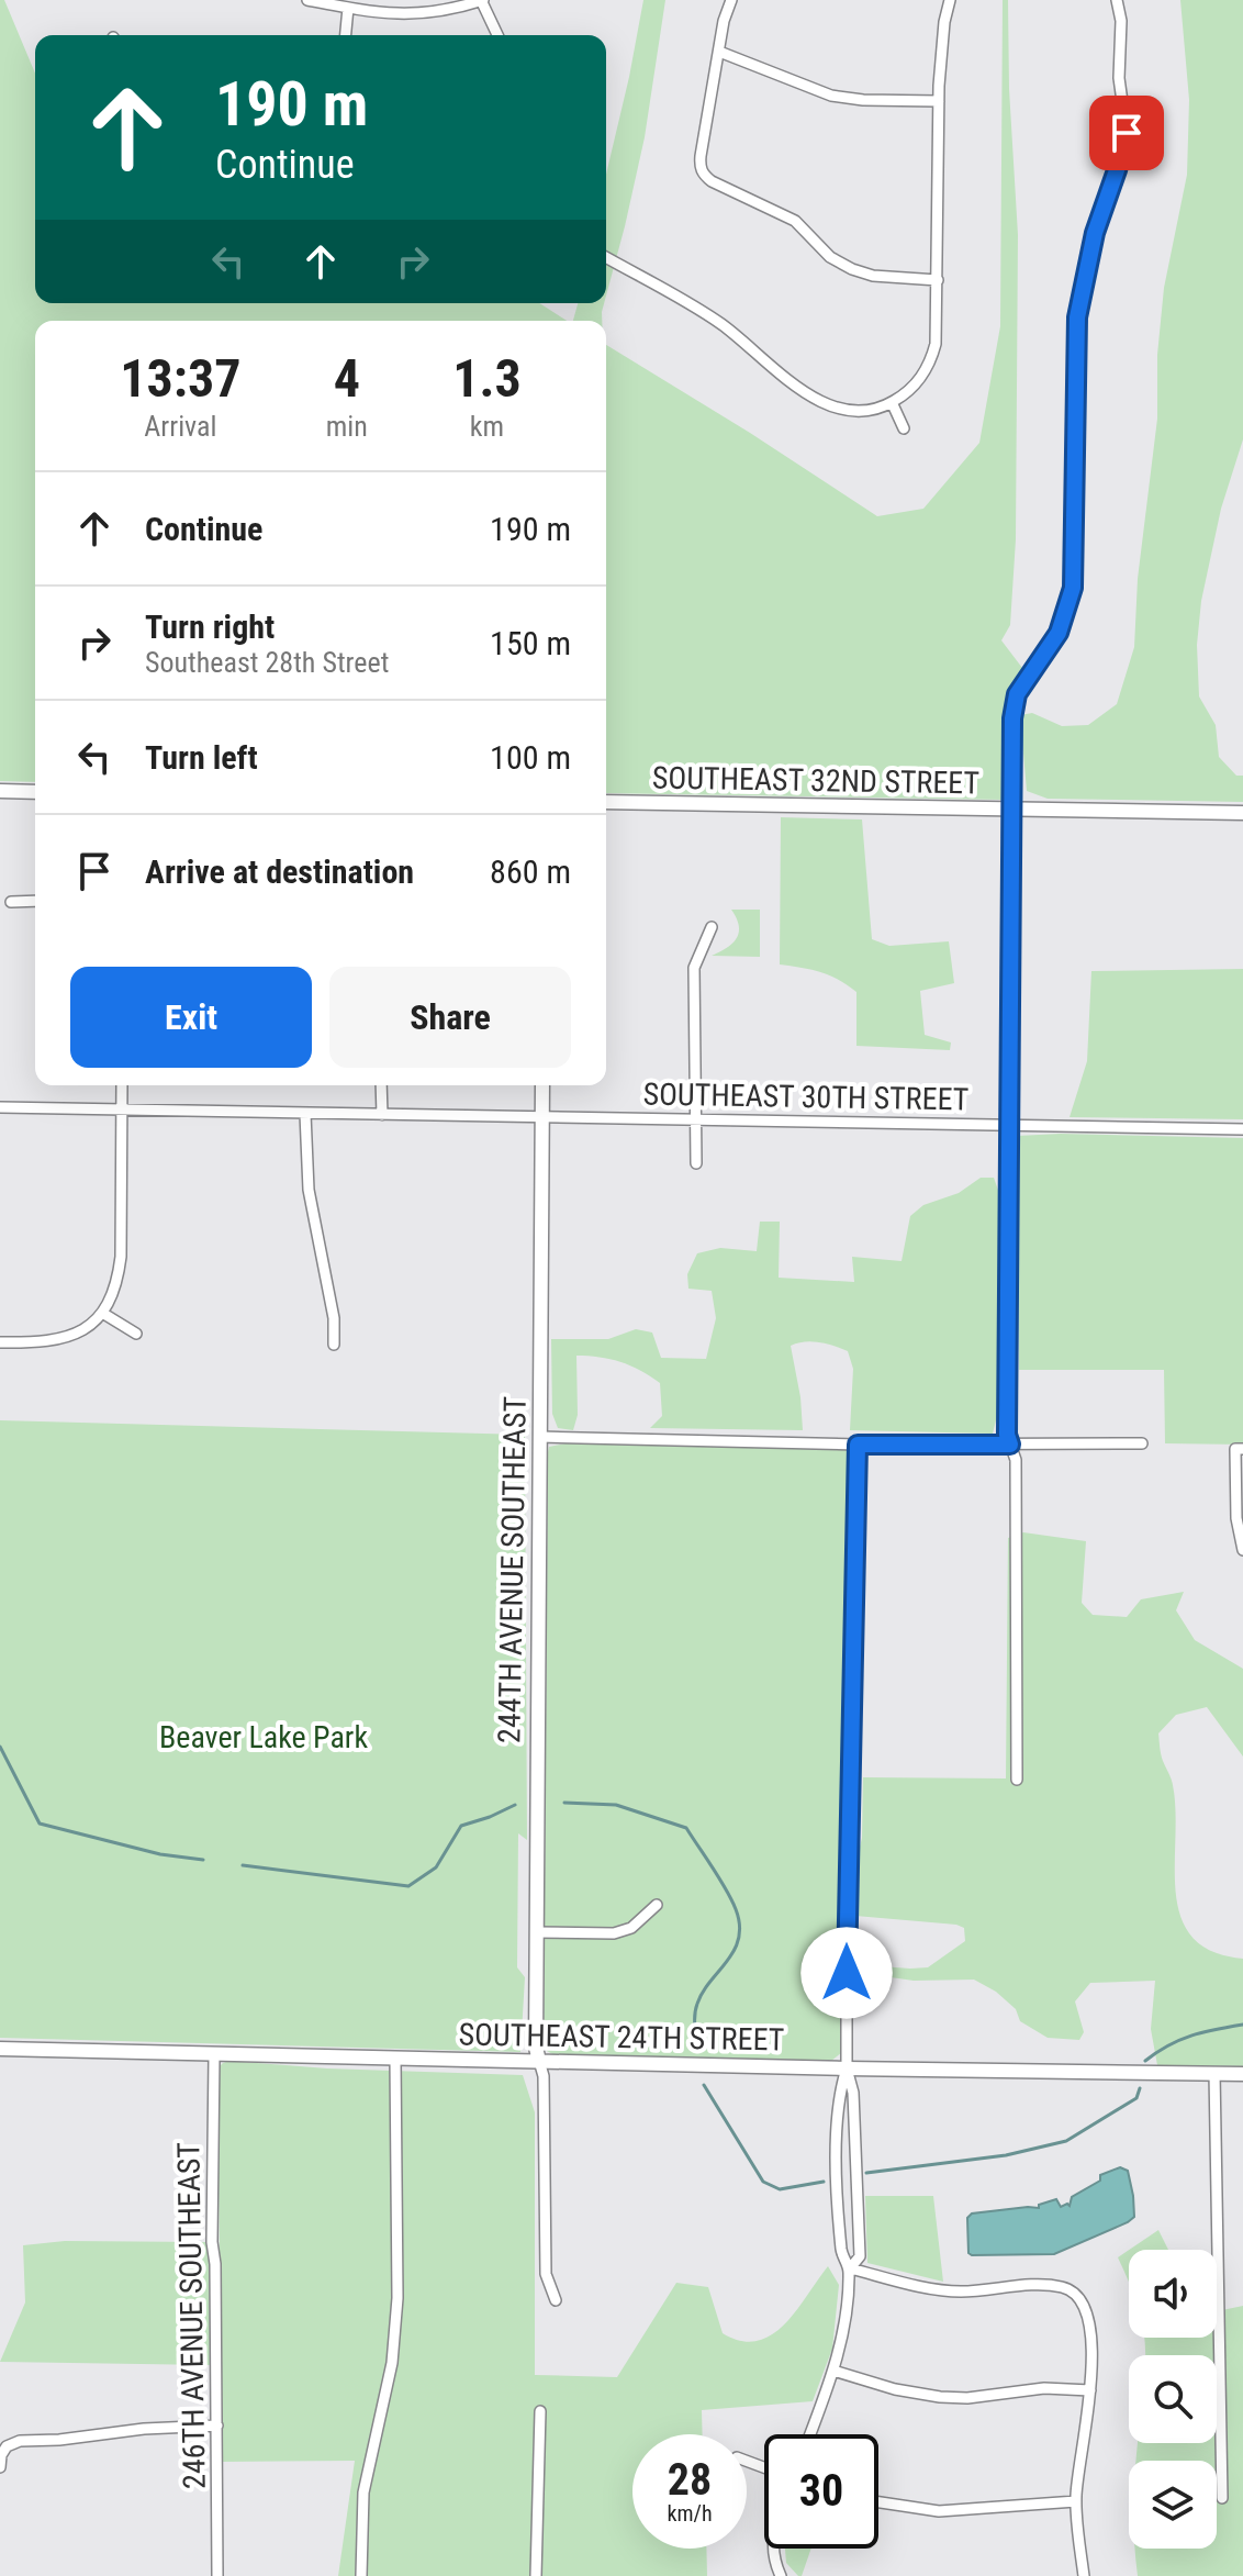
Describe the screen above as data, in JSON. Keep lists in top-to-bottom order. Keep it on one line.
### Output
{"streets":{"street":["SOUTHEAST 32ND STREET","SOUTHEAST 30TH STREET","244TH AVENUE SOUTHEAST","SOUTHEAST 24TH STREET","246TH AVENUE SOUTHEAST"]},"crossings":[["SOUTHEAST 30TH STREET","244TH AVENUE SOUTHEAST"],["244TH AVENUE SOUTHEAST","SOUTHEAST 24TH STREET"],["SOUTHEAST 24TH STREET","246TH AVENUE SOUTHEAST"]],"parks":["Beaver Lake Park"],"page":{"turn":["190 m","Continue"],"eta":["13:37","Arrival","4","min","1.3","km"],"list":[{"name":"Continue","value":"190 m"},{"name":"Turn right","note":"Southeast 28th Street","value":"150 m"},{"name":"Turn left","value":"100 m"},{"name":"Arrive at destination","value":"860 m"}],"buttons":["Exit","Share"],"speed":"28 km/h","limit":"30"}}
